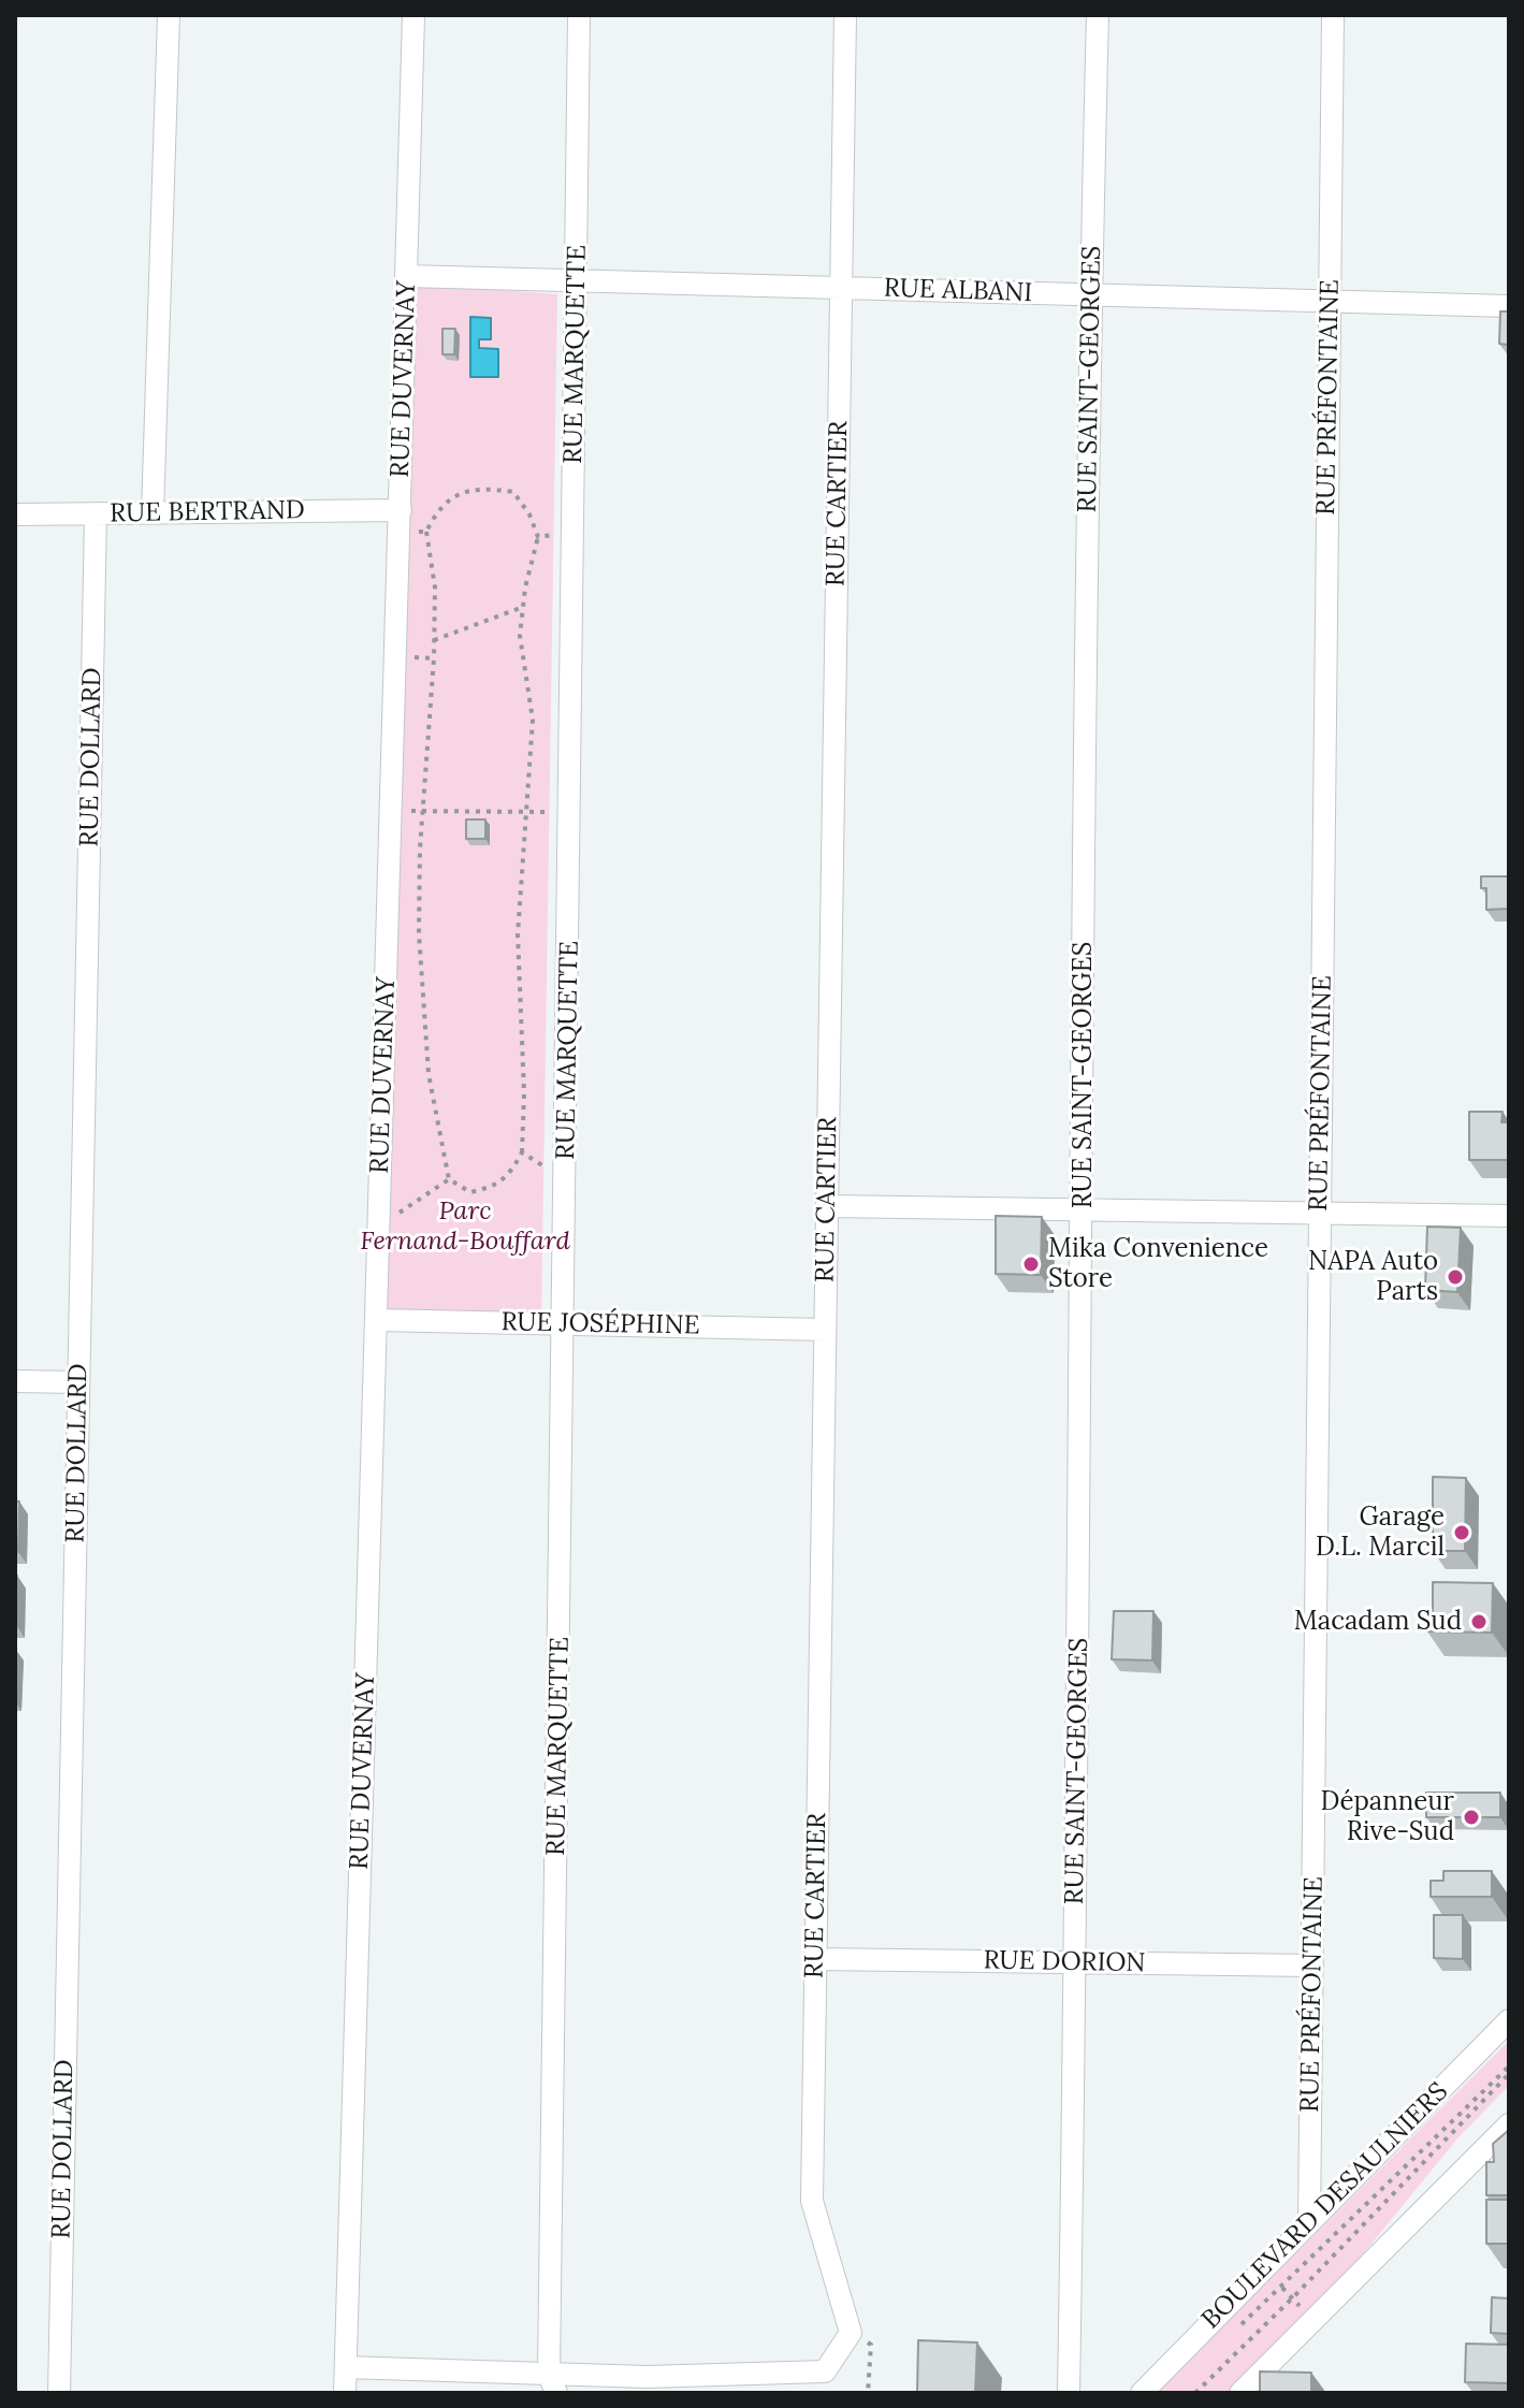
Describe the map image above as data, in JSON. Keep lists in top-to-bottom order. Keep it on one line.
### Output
{"streets":{"street":["RUE ALBANI","RUE MARQUETTE","RUE DUVERNAY","RUE SAINT-GEORGES","RUE PRÉFONTAINE","RUE CARTIER","RUE BERTRAND","RUE DOLLARD","RUE JOSÉPHINE","RUE DORION","BOULEVARD DESAULNIERS"]},"crossings":[["RUE ALBANI","RUE MARQUETTE"],["RUE ALBANI","RUE DUVERNAY"],["RUE ALBANI","RUE SAINT-GEORGES"],["RUE ALBANI","RUE PRÉFONTAINE"],["RUE ALBANI","RUE CARTIER"],["RUE MARQUETTE","RUE JOSÉPHINE"],["RUE DUVERNAY","RUE BERTRAND"],["RUE DUVERNAY","RUE JOSÉPHINE"],["RUE SAINT-GEORGES","RUE DORION"],["RUE PRÉFONTAINE","RUE DORION"],["RUE PRÉFONTAINE","BOULEVARD DESAULNIERS"],["RUE CARTIER","RUE JOSÉPHINE"],["RUE CARTIER","RUE DORION"],["RUE BERTRAND","RUE DOLLARD"]],"parks":["Parc Fernand-Bouffard"],"places":["Mika Convenience Store","NAPA Auto Parts","Garage D.L. Marcil","Macadam Sud","Dépanneur Rive-Sud"]}
